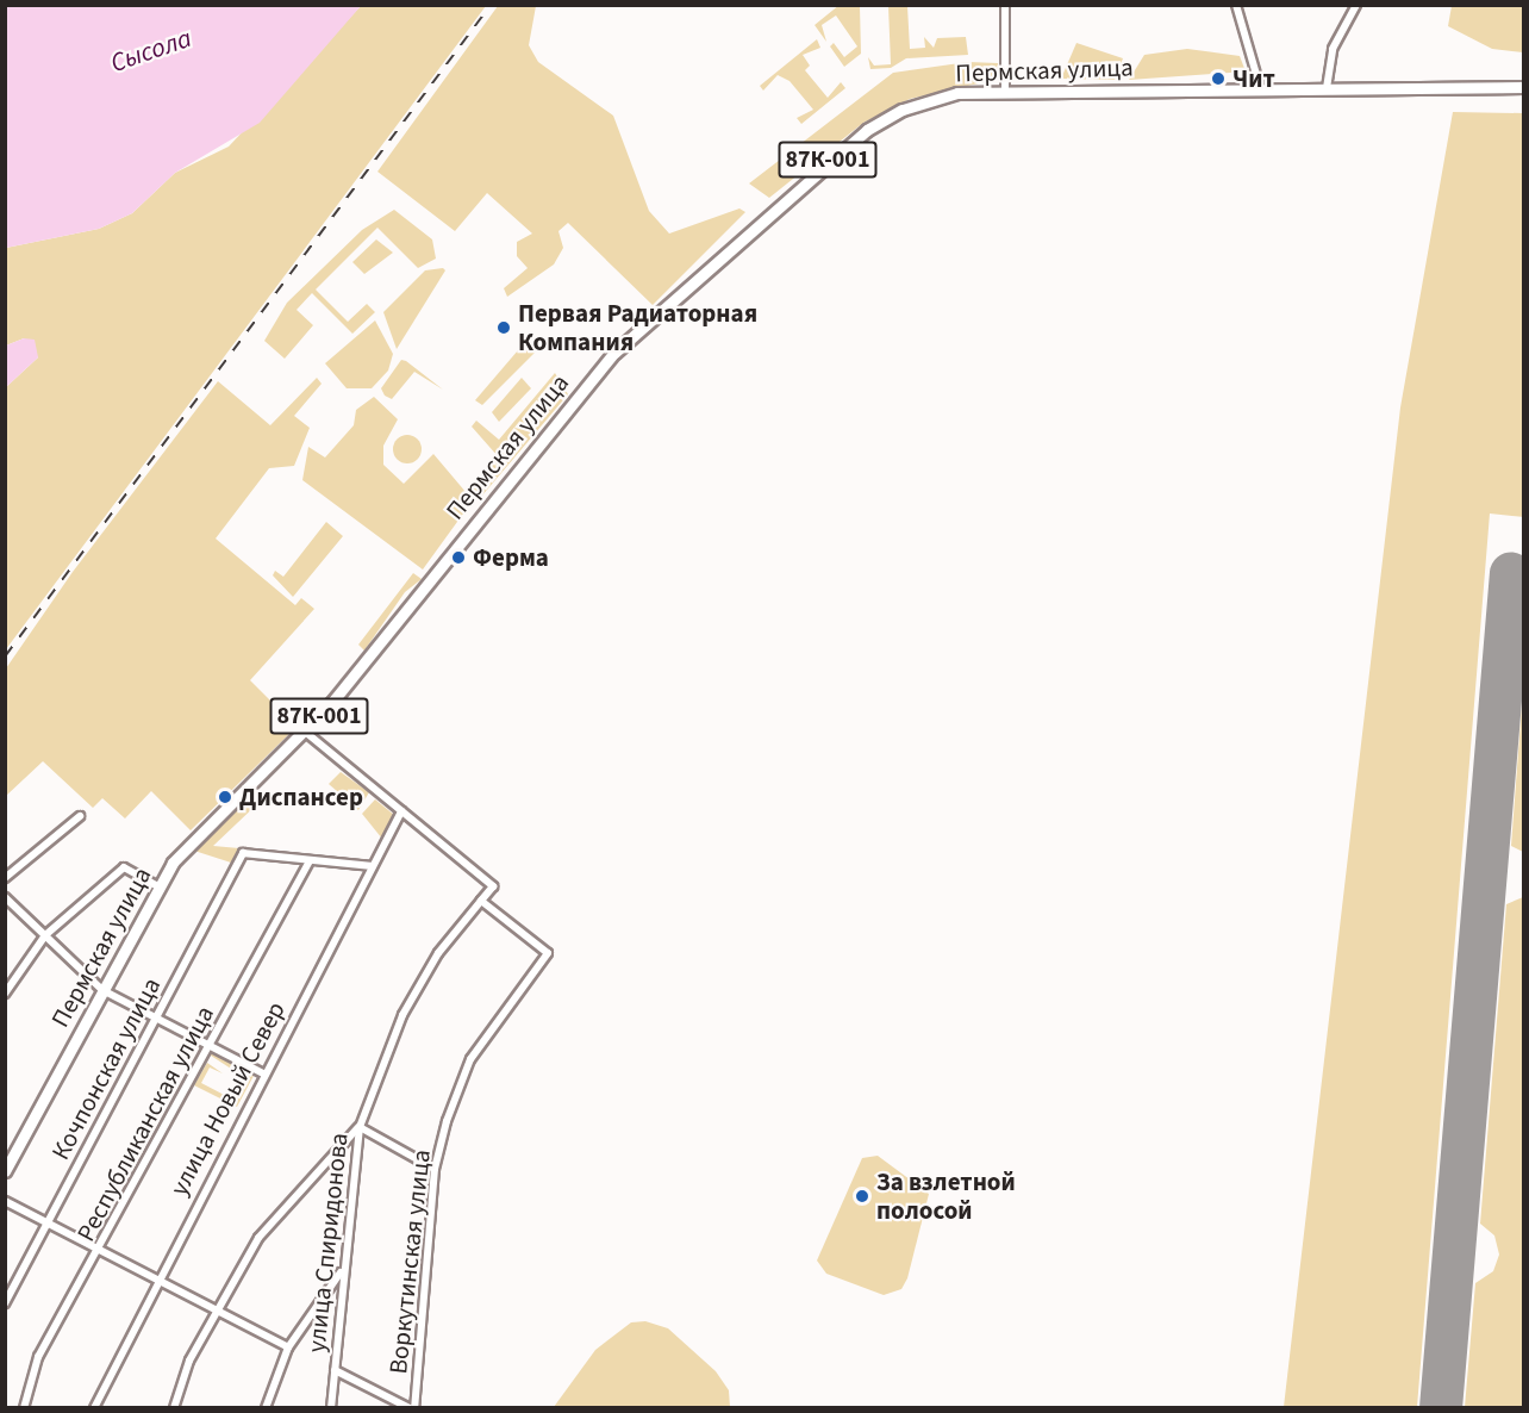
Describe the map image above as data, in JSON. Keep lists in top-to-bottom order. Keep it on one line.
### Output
{"streets":{"main road":["Пермская улица","87К-001"],"street":["Кочпонская улица","улица Новый Север","Республиканская улица","улица Спиридонова","Воркутинская улица"]},"crossings":[["Кочпонская улица","Республиканская улица"],["улица Спиридонова","Воркутинская улица"]],"water":["Сысола"],"places":["Чит","Первая Радиаторная Компания","Ферма","Диспансер","За взлетной полосой"]}
